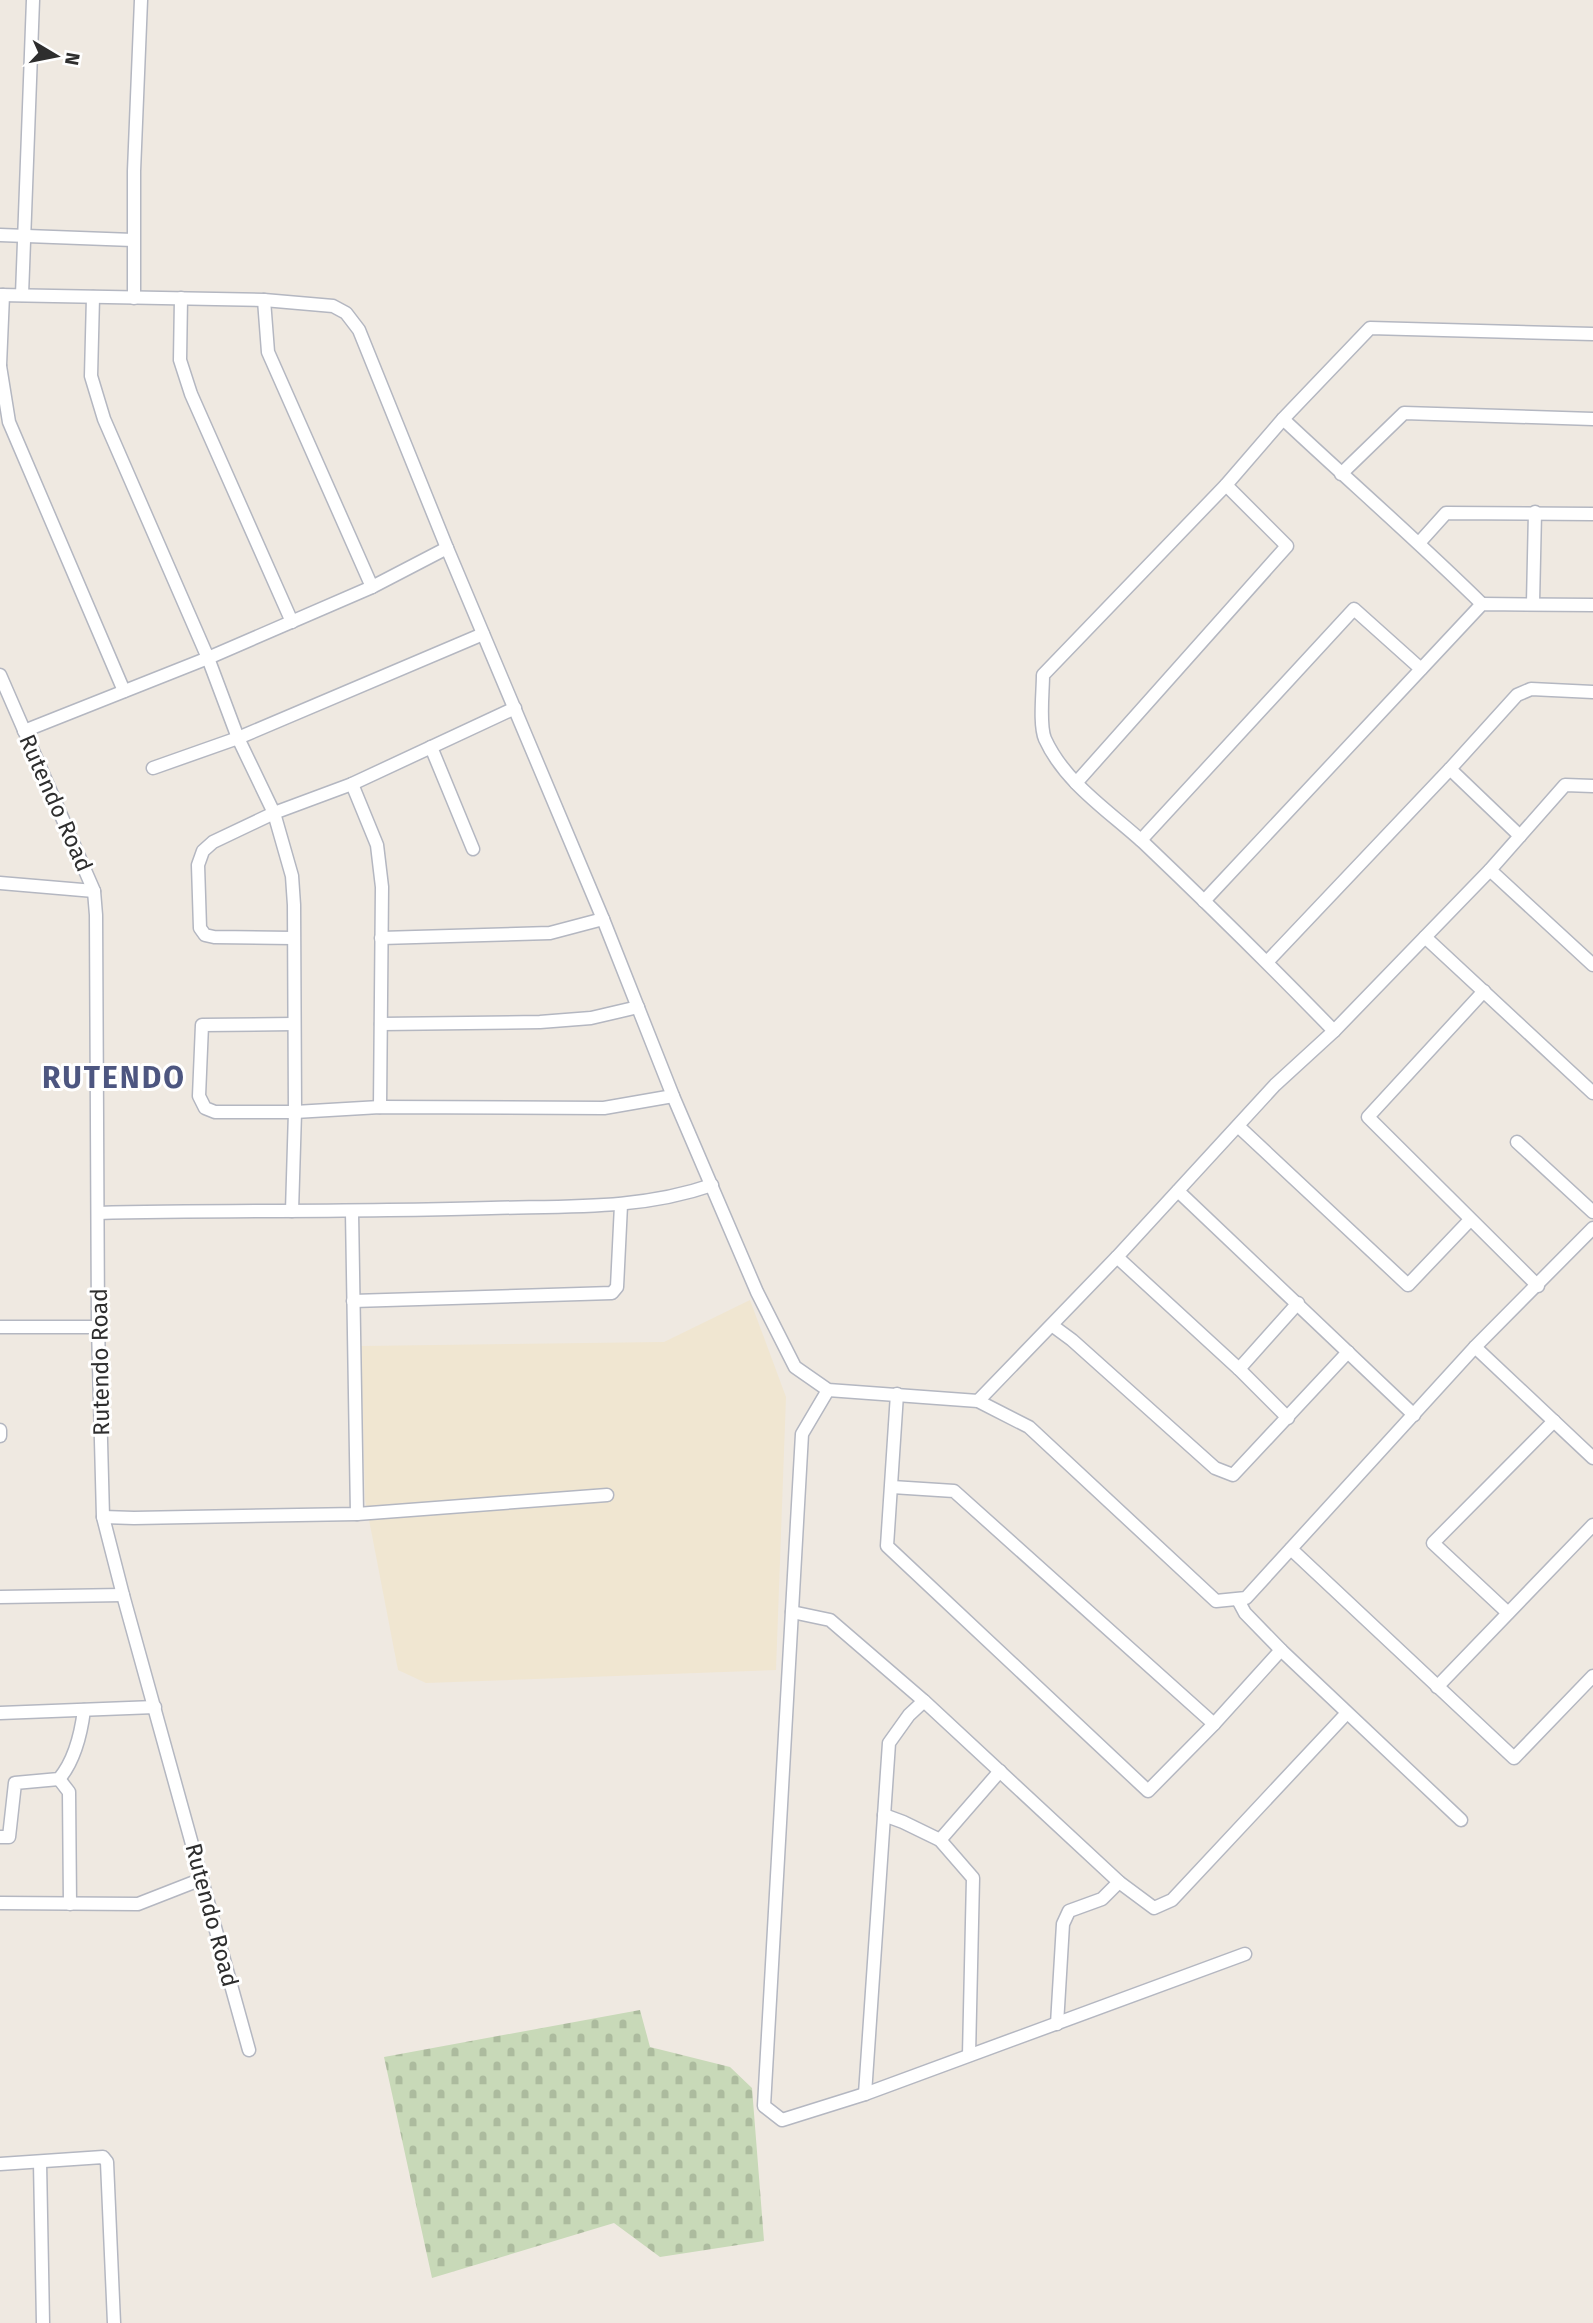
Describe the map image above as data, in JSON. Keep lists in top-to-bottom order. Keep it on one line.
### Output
{"streets":{"street":["Rutendo Road"]},"districts":["RUTENDO"],"north":"right"}
